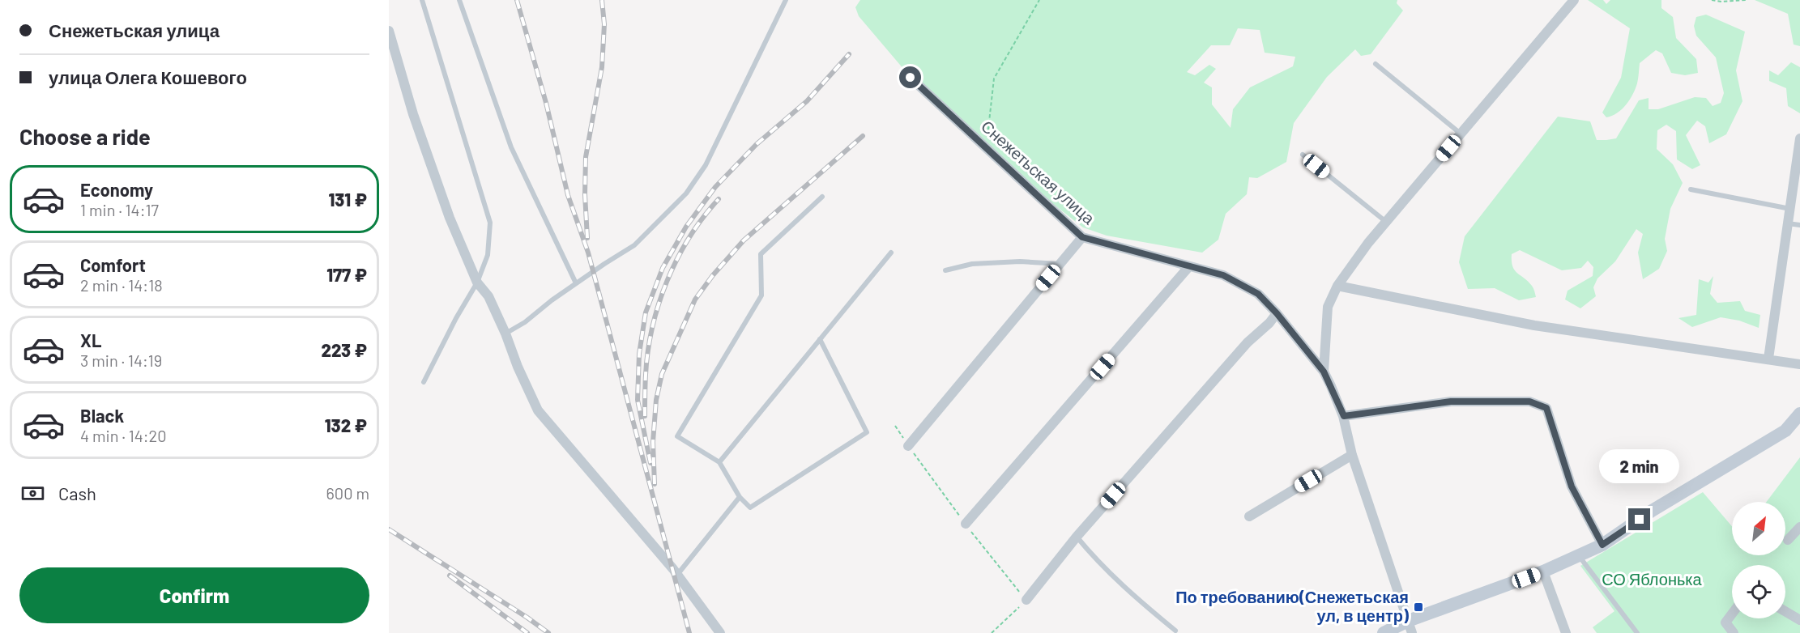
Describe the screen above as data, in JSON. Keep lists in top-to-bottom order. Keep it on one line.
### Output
{"streets":{"street":["Снежетьская улица"]},"parks":["СО Яблонька"],"places":{"transit":["По требованию(Снежетьская ул, в центр)"]},"north":"top right","page":{"banner":["Снежетьская улица","улица Олега Кошевого"],"heading":"Choose a ride","list":[{"name":"Economy","note":"1 min · 14:17","value":"131 ₽"},{"name":"Comfort","note":"2 min · 14:18","value":"177 ₽"},{"name":"XL","note":"3 min · 14:19","value":"223 ₽"},{"name":"Black","note":"4 min · 14:20","value":"132 ₽"}],"bubble":"2 min","pay":["Cash","600 m"],"buttons":"Confirm"}}
